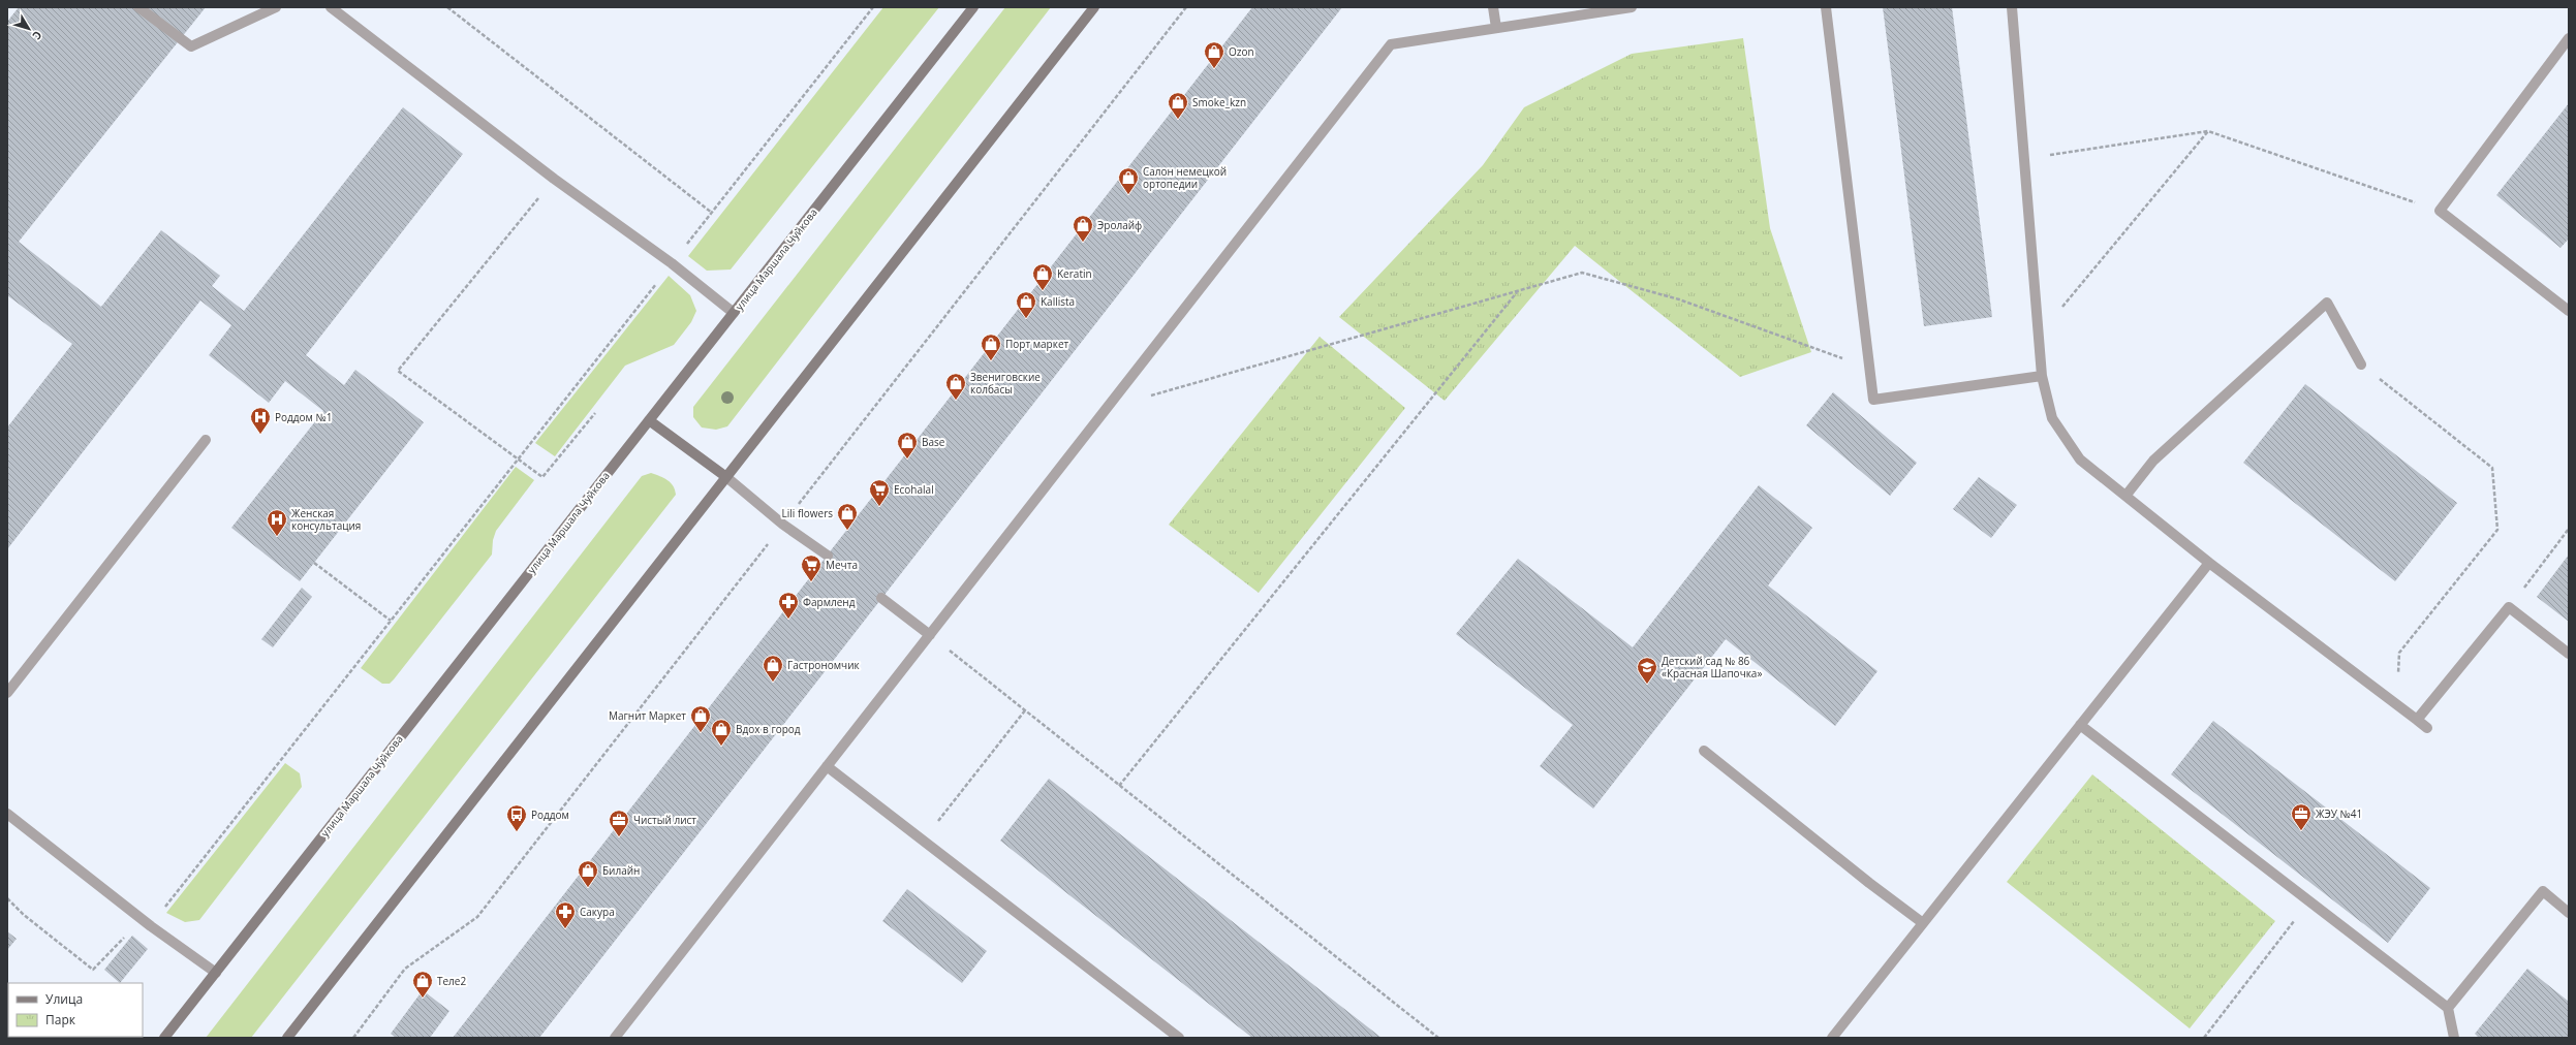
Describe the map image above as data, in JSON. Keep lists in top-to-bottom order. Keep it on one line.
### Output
{"streets":{"main road":["улица Маршала Чуйкова"]},"places":{"shop":["Ozon","Smoke_kzn","Салон немецкой ортопедии","Эролайф","Keratin","Kallista","Порт маркет","Звениговские колбасы","Base","Lili flowers","Гастрономчик","Магнит Маркет","Вдох в город","Билайн","Теле2"],"hospital":["Роддом №1","Женская консультация"],"supermarket":["Ecohalal","Мечта"],"pharmacy":["Фармленд","Сакура"],"school or university":["Детский сад № 86 «Красная Шапочка»"],"office":["ЖЭУ №41","Чистый лист"],"bus stop":["Роддом"]},"legend":["Улица","Парк"],"north":"bottom right"}
